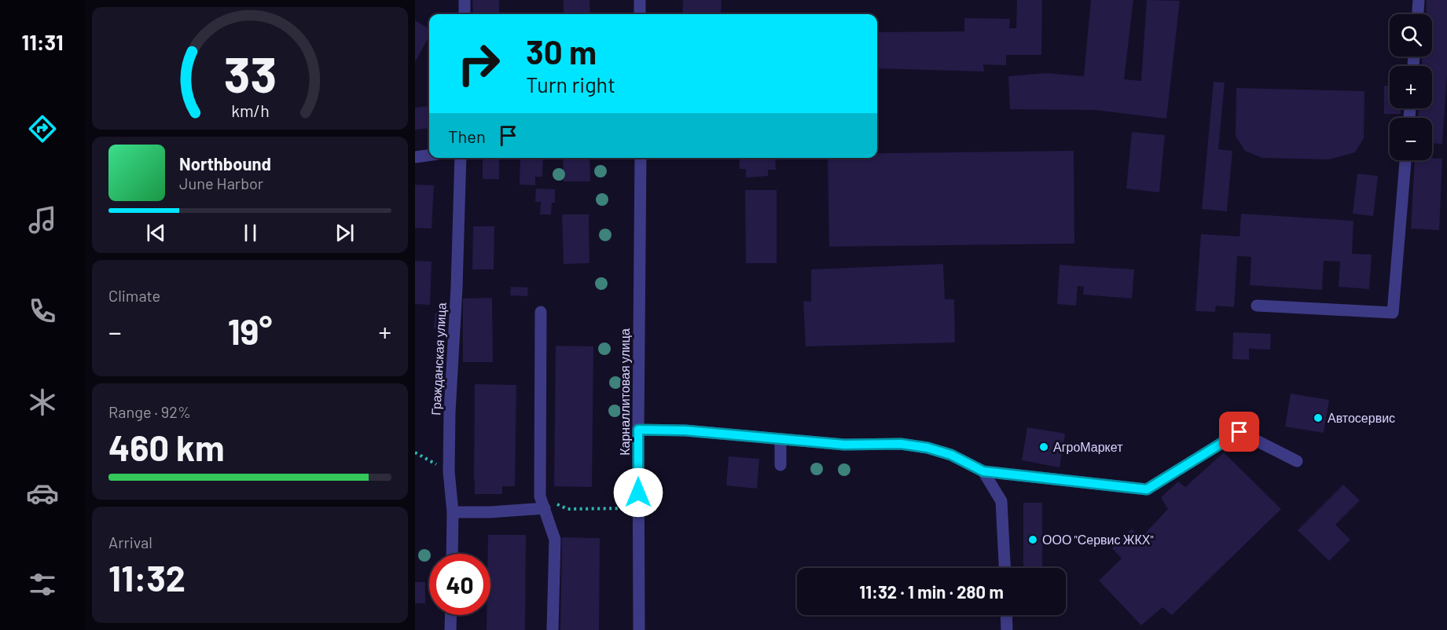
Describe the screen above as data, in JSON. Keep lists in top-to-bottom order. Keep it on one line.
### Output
{"streets":{"street":["Гражданская улица","Карналлитовая улица"]},"places":["Автосервис","АгроМаркет","ООО \"Сервис ЖКХ\""],"page":{"tabs":"11:31","map_buttons":["+","−"],"turn":["30 m","Turn right"],"then":"Then","song":["Northbound","June Harbor"],"tile":["Climate",["Range · 92%","460 km"],["Arrival","11:32"]],"heat":["−","19°","+"],"limit":"40","trip":"11:32 · 1 min · 280 m","gauge":["33","km/h"]}}
